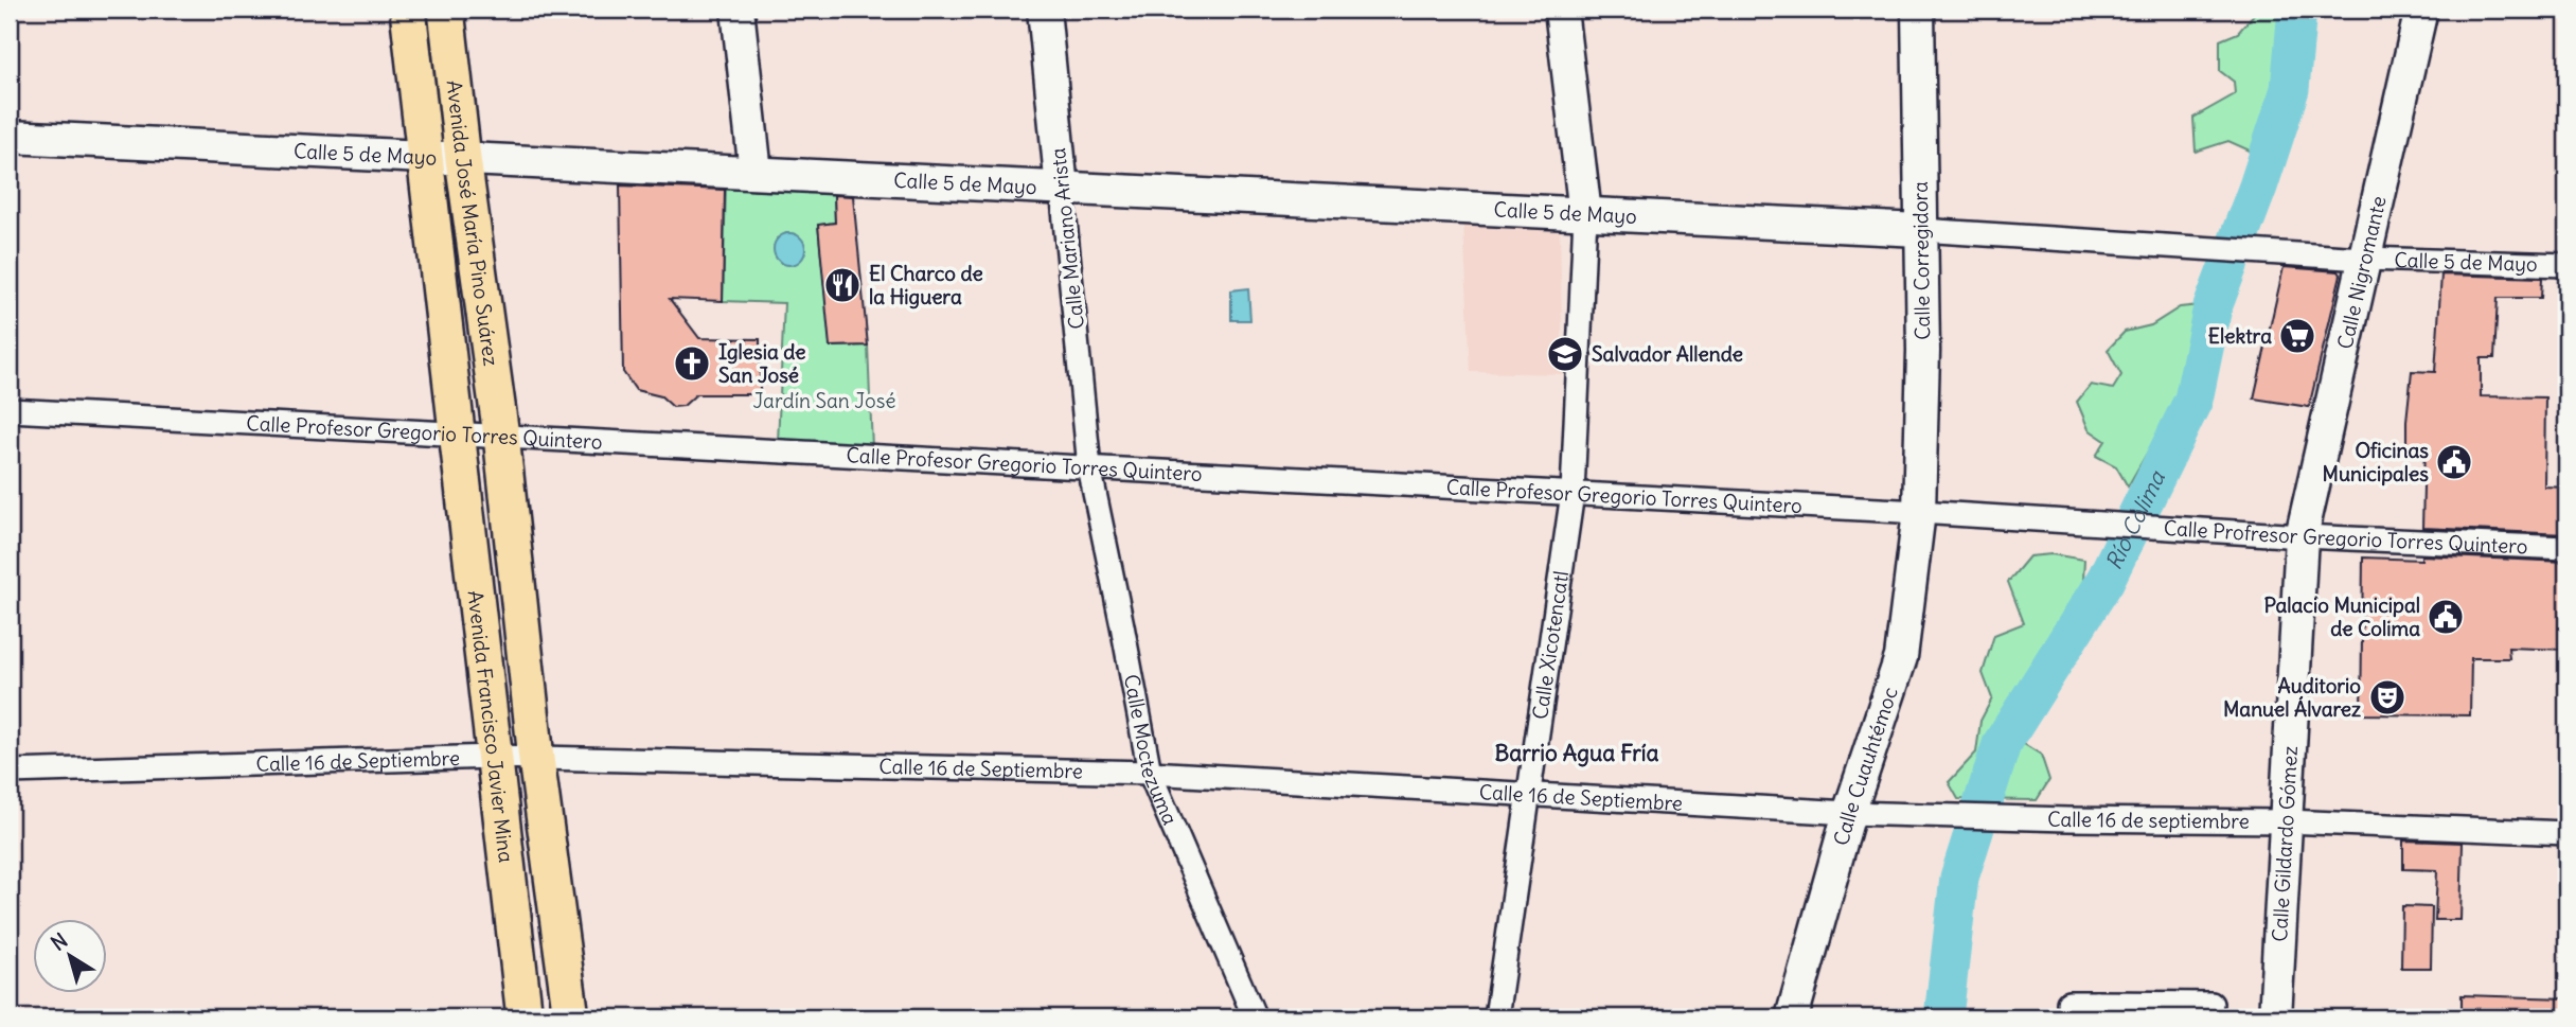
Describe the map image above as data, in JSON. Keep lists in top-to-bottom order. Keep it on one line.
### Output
{"streets":{"main road":["Avenida José María Pino Suárez","Avenida Francisco Javier Mina"],"street":["Calle 5 de Mayo","Calle Mariano Arista","Calle Corregidora","Calle Nigromante","Calle Profesor Gregorio Torres Quintero","Calle Profresor Gregorio Torres Quintero","Calle Xicotencatl","Calle Moctezuma","Calle 16 de Septiembre","Calle Cuauhtémoc","Calle 16 de septiembre","Calle Gildardo Gómez"]},"crossings":[["Calle 5 de Mayo","Avenida José María Pino Suárez"],["Calle 5 de Mayo","Calle Mariano Arista"],["Calle 5 de Mayo","Calle Corregidora"],["Calle 5 de Mayo","Calle Nigromante"],["Calle 5 de Mayo","Calle Xicotencatl"],["Avenida José María Pino Suárez","Calle Profesor Gregorio Torres Quintero"],["Avenida José María Pino Suárez","Avenida Francisco Javier Mina"],["Calle Mariano Arista","Calle Profesor Gregorio Torres Quintero"],["Calle Mariano Arista","Calle Moctezuma"],["Calle Corregidora","Calle Profesor Gregorio Torres Quintero"],["Calle Corregidora","Calle Cuauhtémoc"],["Calle Nigromante","Calle Profresor Gregorio Torres Quintero"],["Calle Nigromante","Calle Gildardo Gómez"],["Calle Profesor Gregorio Torres Quintero","Calle Profresor Gregorio Torres Quintero"],["Calle Profesor Gregorio Torres Quintero","Calle Xicotencatl"],["Calle Profesor Gregorio Torres Quintero","Avenida Francisco Javier Mina"],["Calle Profesor Gregorio Torres Quintero","Calle Moctezuma"],["Calle Profesor Gregorio Torres Quintero","Calle Cuauhtémoc"],["Calle Profresor Gregorio Torres Quintero","Calle Gildardo Gómez"],["Calle Xicotencatl","Calle 16 de Septiembre"],["Avenida Francisco Javier Mina","Calle 16 de Septiembre"],["Calle Moctezuma","Calle 16 de Septiembre"],["Calle 16 de Septiembre","Calle Cuauhtémoc"],["Calle 16 de Septiembre","Calle 16 de septiembre"],["Calle 16 de septiembre","Calle Gildardo Gómez"]],"districts":["Barrio Agua Fría"],"water":["Río Colima"],"parks":["Jardín San José"],"places":{"restaurant":["El Charco de la Higuera"],"supermarket":["Elektra"],"school or university":["Salvador Allende"],"church":["Iglesia de San José"],"public building":["Oficinas Municipales","Palacio Municipal de Colima"],"theatre":["Auditorio Manuel Álvarez"]},"north":"top left"}
